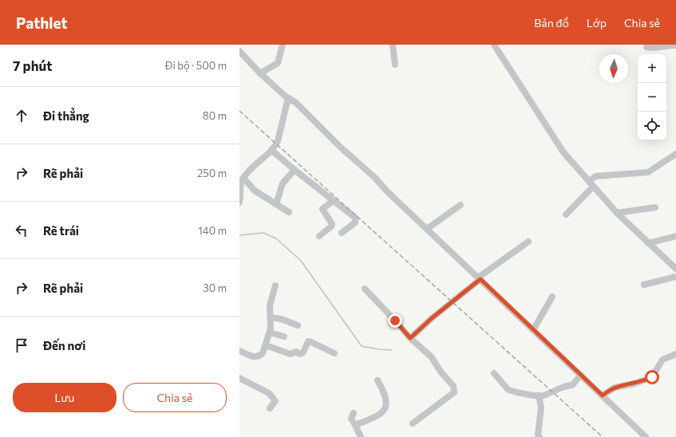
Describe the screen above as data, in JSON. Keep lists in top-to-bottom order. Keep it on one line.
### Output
{"north":"bottom","page":{"header":"Pathlet","nav":["Bản đồ","Lớp","Chia sẻ"],"heading":["7 phút","Đi bộ · 500 m"],"map_buttons":["+","−"],"list":[["Đi thẳng","80 m"],["Rẽ phải","250 m"],["Rẽ trái","140 m"],["Rẽ phải","30 m"],"Đến nơi"],"buttons":["Lưu","Chia sẻ"]}}
